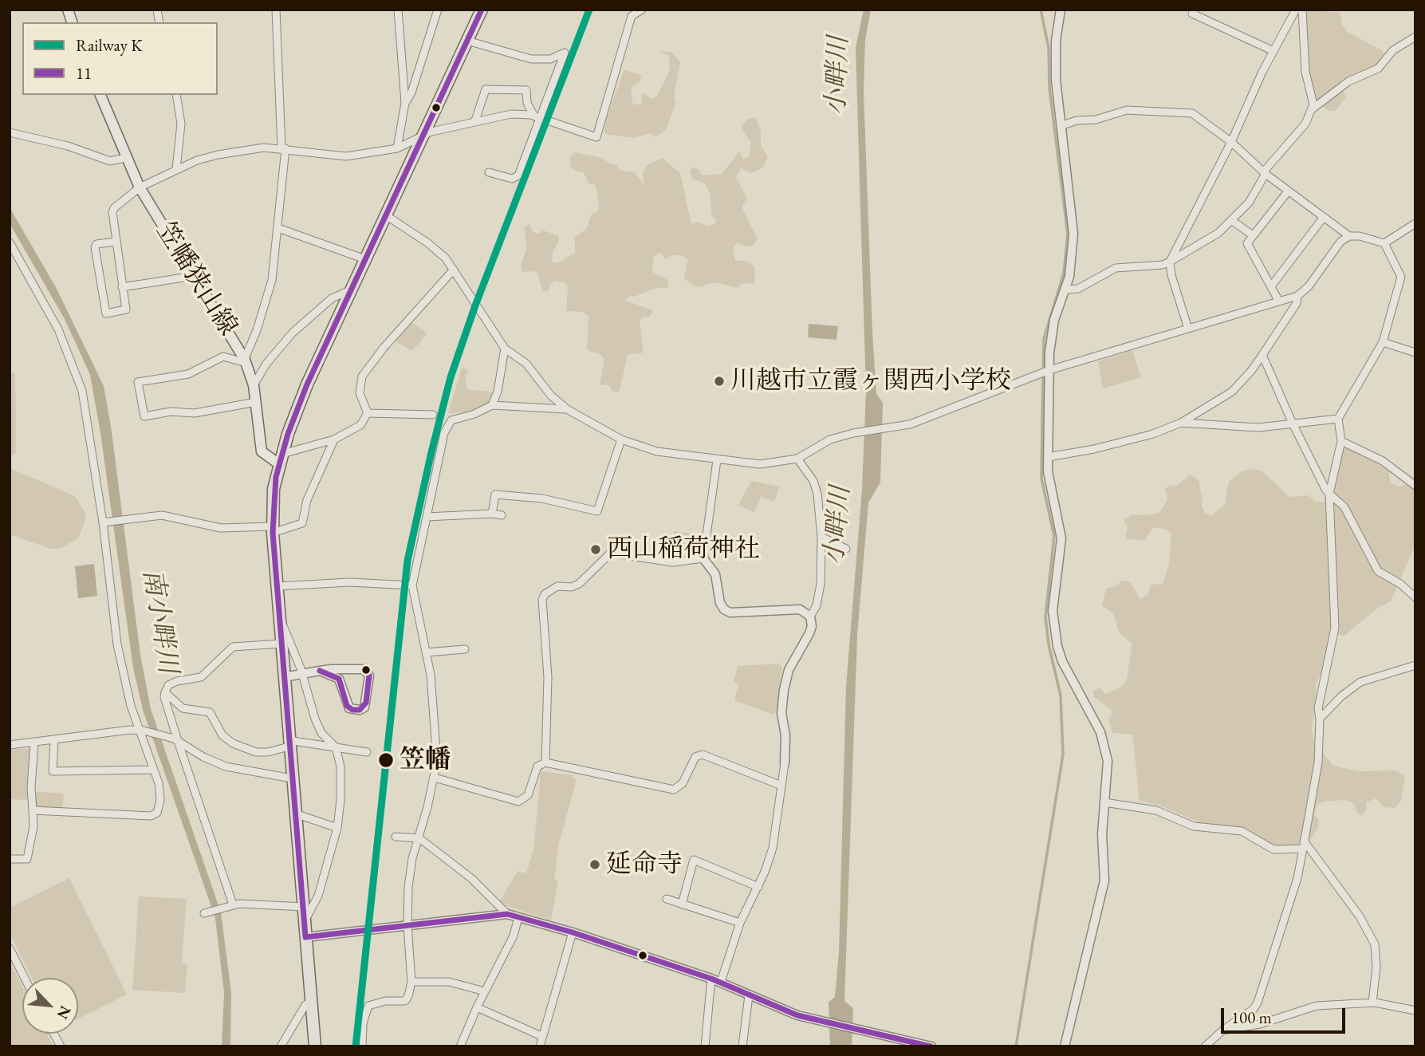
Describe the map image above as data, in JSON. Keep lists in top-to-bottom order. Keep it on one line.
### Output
{"streets":{"main road":["笠幡狭山線"]},"water":["小畔川","南小畔川"],"places":["川越市立霞ヶ関西小学校","西山稲荷神社","笠幡","延命寺"],"lines":["rail line K","transit line 11"],"legend":["Railway K","11"],"scale_bar":"100 m","north":"bottom right"}
